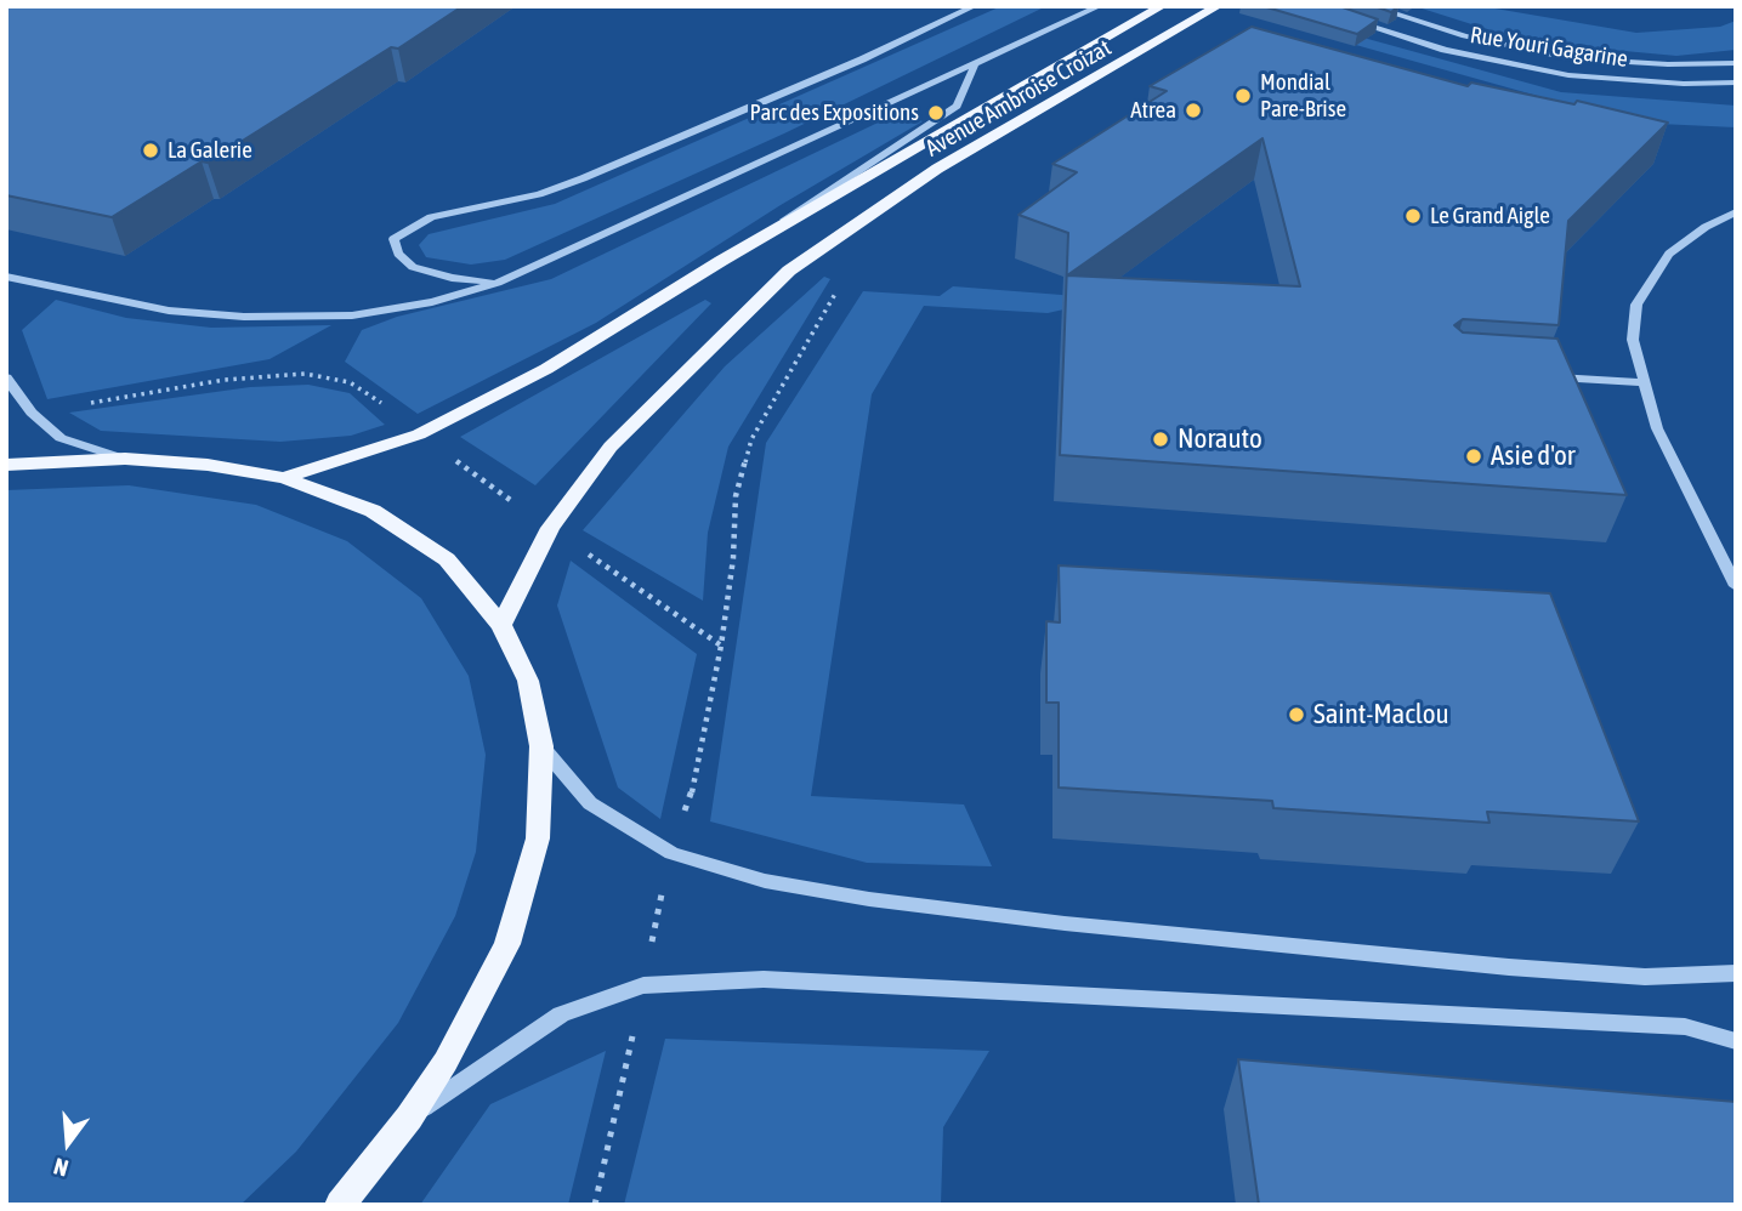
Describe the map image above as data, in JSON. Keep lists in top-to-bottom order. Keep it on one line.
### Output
{"streets":{"main road":["Avenue Ambroise Croizat"],"street":["Rue Youri Gagarine"]},"places":["Mondial Pare-Brise","Atrea","Parc des Expositions","La Galerie","Le Grand Aigle","Norauto","Asie d'or","Saint-Maclou"],"north":"bottom"}
